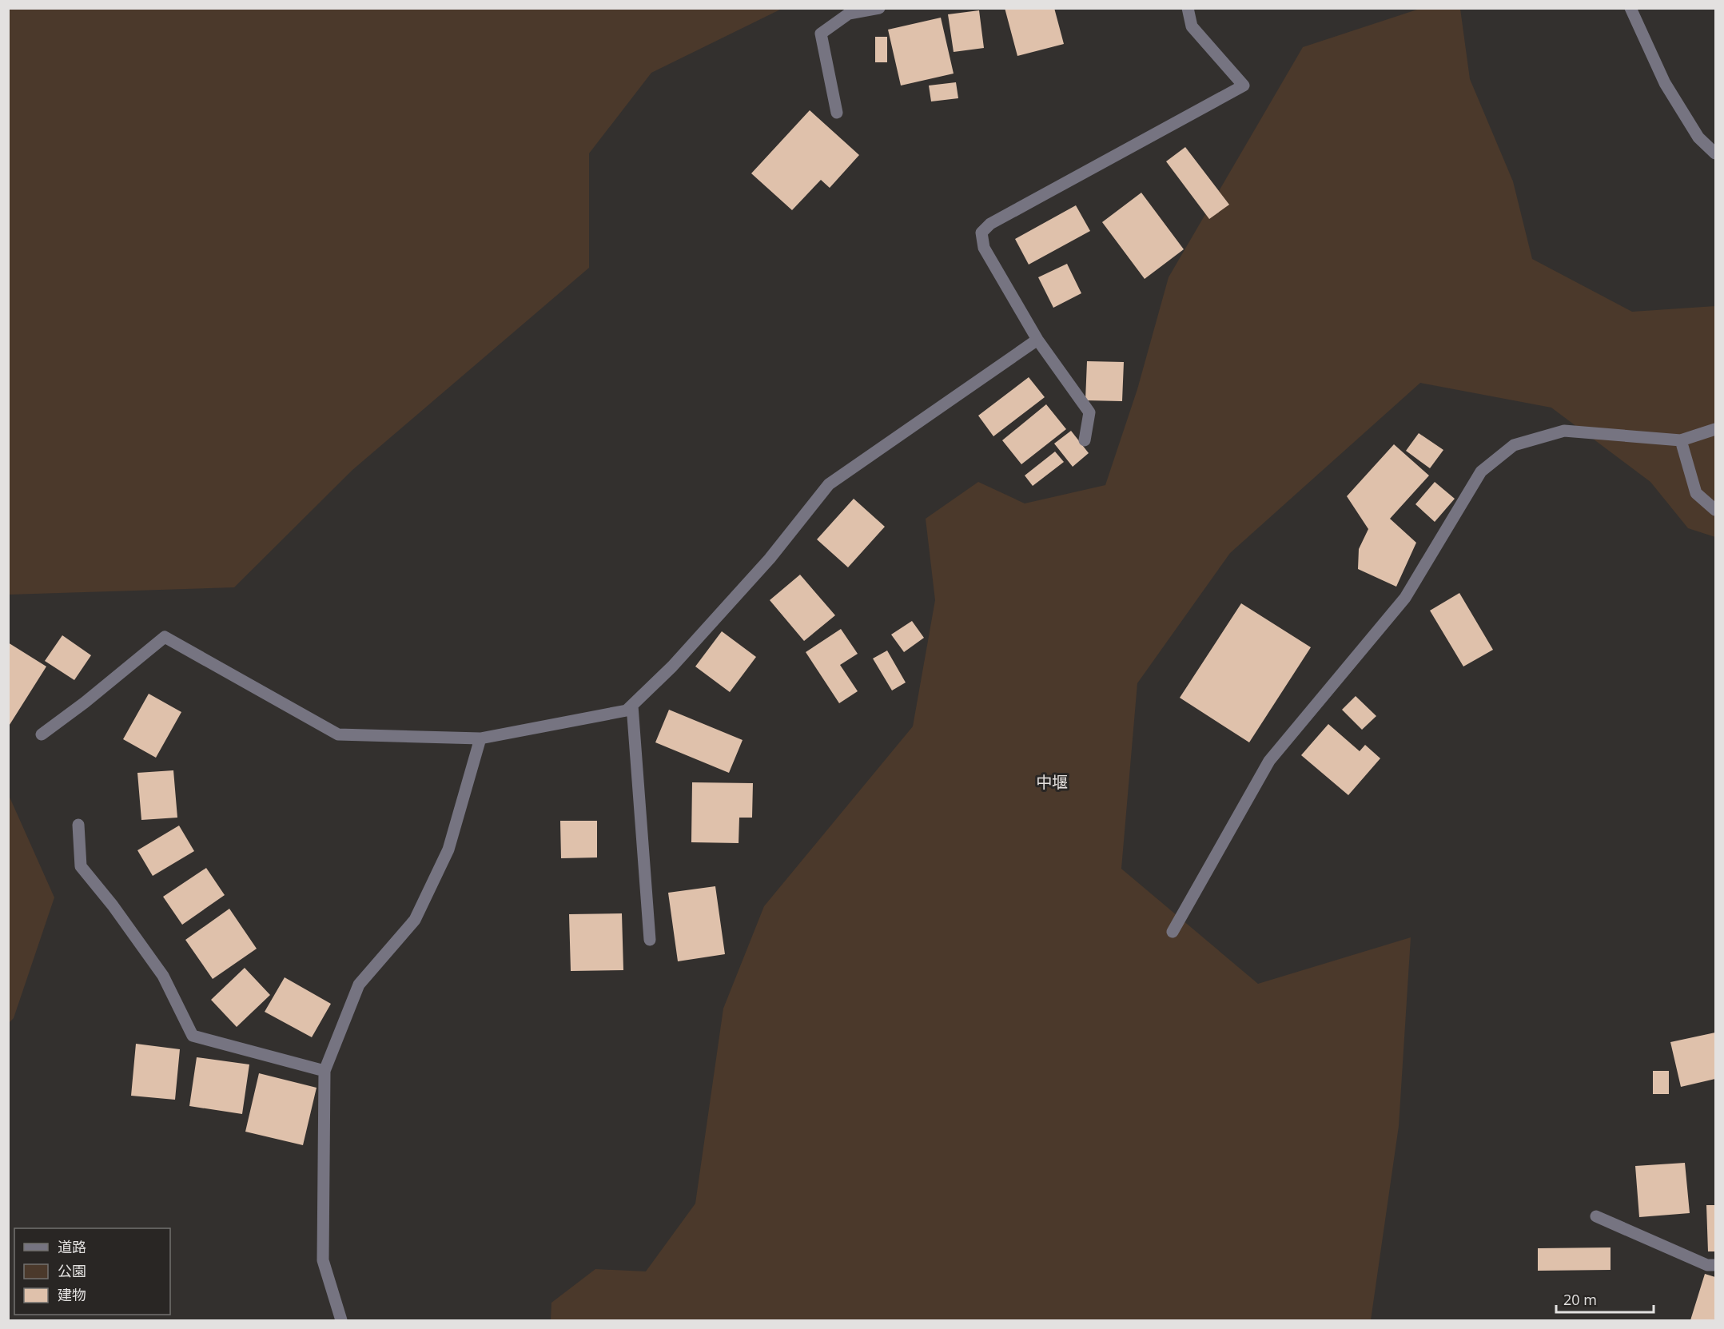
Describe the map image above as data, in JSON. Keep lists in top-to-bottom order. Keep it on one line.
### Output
{"districts":["中堰"],"legend":["道路","公園","建物"],"scale_bar":"20 m"}
